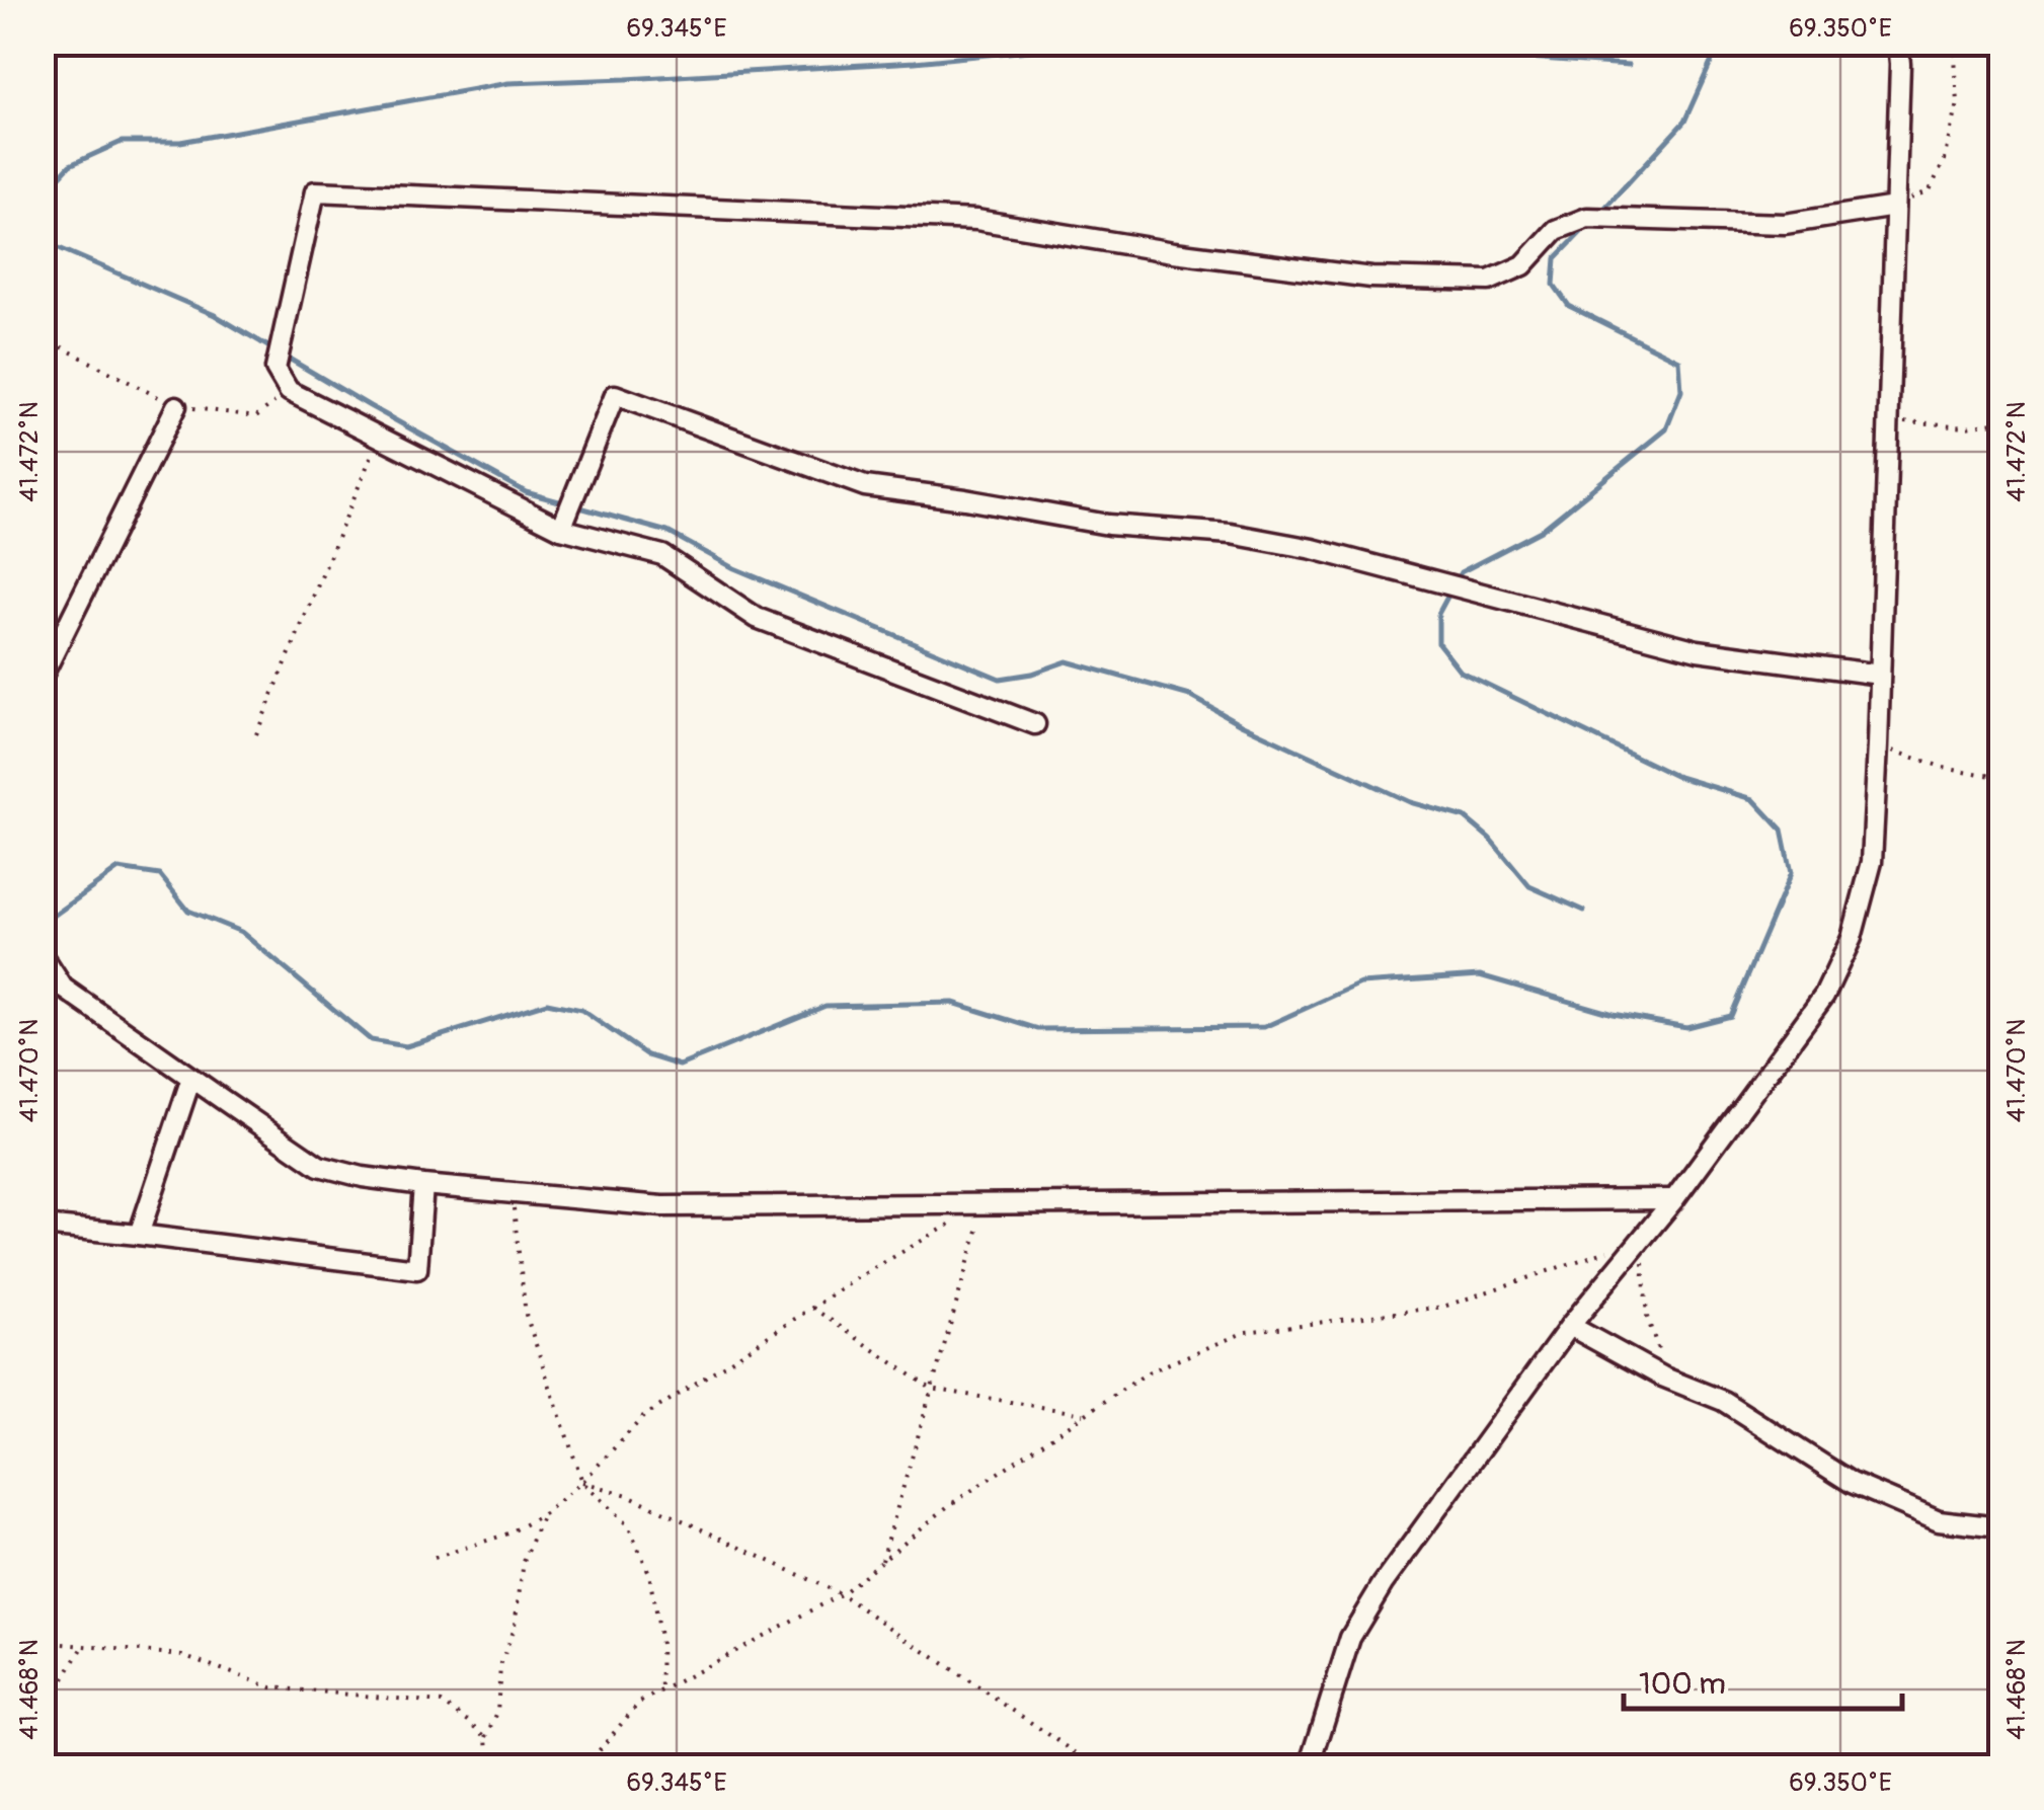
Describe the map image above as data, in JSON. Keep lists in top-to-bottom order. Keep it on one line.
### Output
{"scale_bar":"100 m","coordinates":["69.345°E","69.350°E","41.472°N","41.470°N","41.468°N"]}
